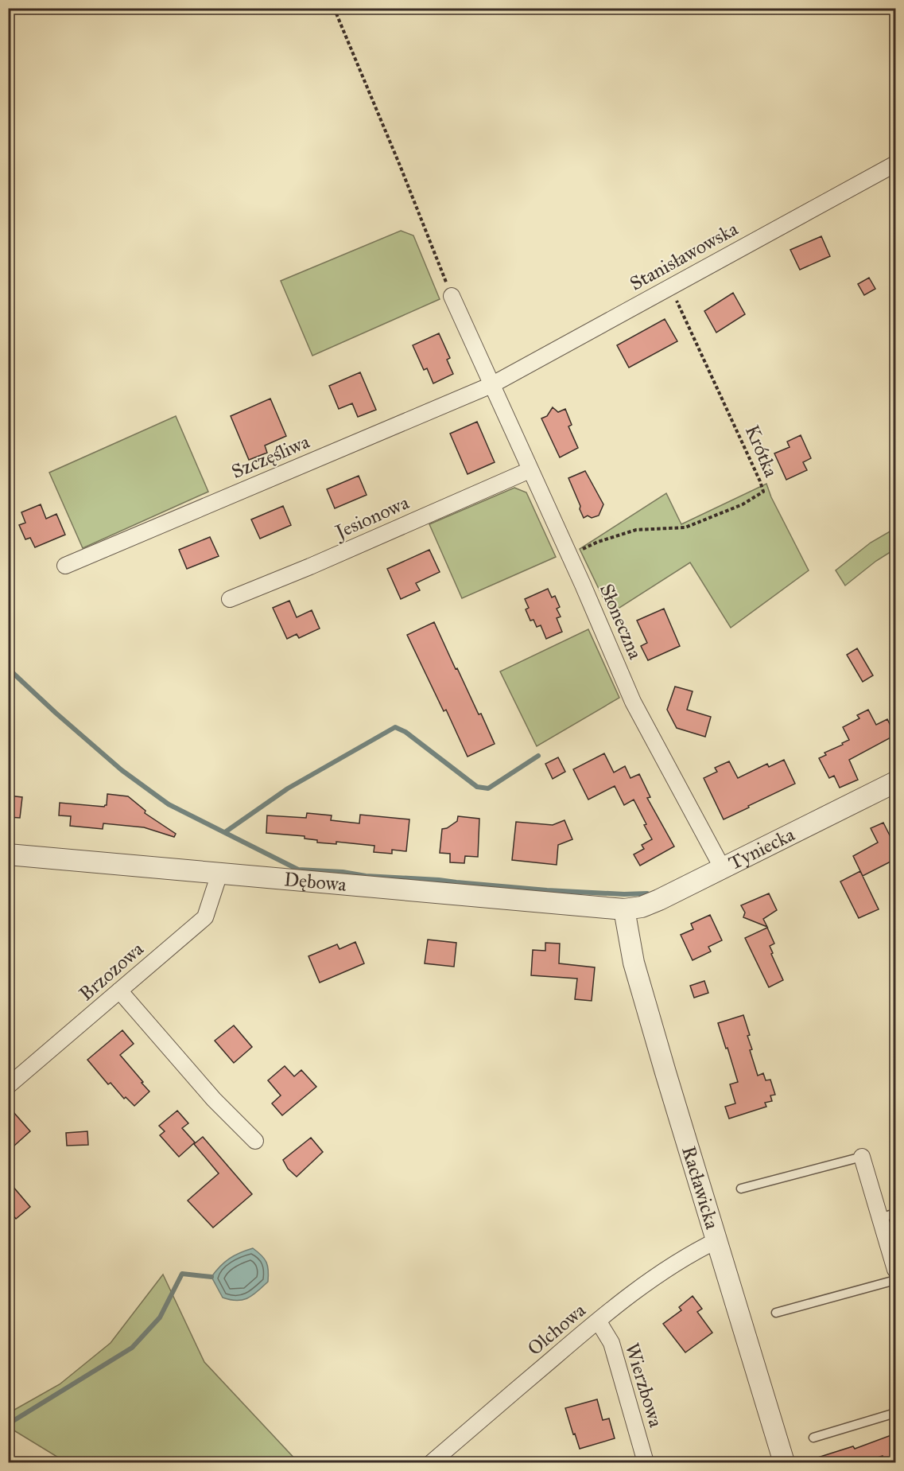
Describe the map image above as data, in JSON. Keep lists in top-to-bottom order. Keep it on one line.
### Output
{"streets":{"street":["Stanisławowska","Szczęśliwa","Jesionowa","Słoneczna","Tyniecka","Dębowa","Brzozowa","Racławicka","Olchowa","Wierzbowa"],"path":["Krótka"]},"crossings":[["Stanisławowska","Krótka"],["Stanisławowska","Szczęśliwa"],["Stanisławowska","Słoneczna"],["Krótka","Słoneczna"],["Szczęśliwa","Słoneczna"],["Jesionowa","Słoneczna"],["Słoneczna","Tyniecka"],["Tyniecka","Dębowa"],["Tyniecka","Racławicka"],["Dębowa","Brzozowa"],["Dębowa","Racławicka"],["Racławicka","Olchowa"],["Olchowa","Wierzbowa"]]}
